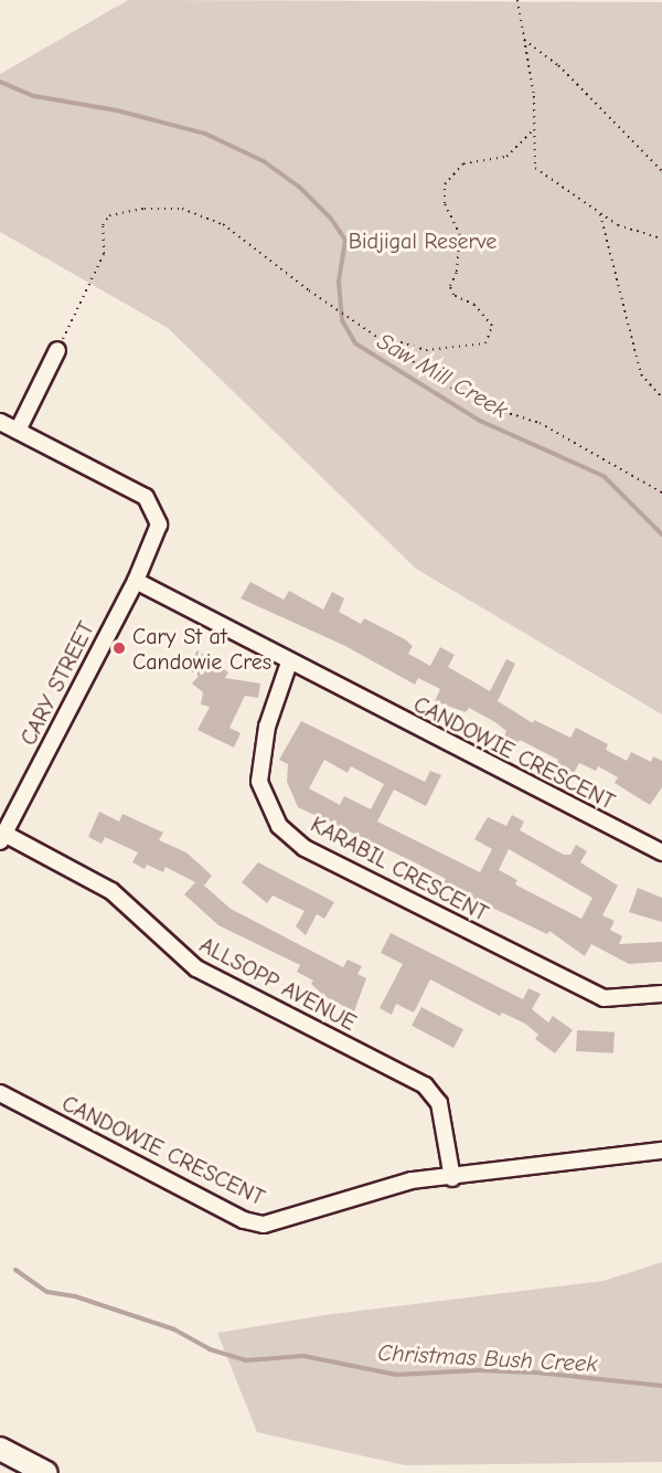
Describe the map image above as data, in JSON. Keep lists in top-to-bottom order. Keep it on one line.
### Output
{"streets":{"street":["CARY STREET","CANDOWIE CRESCENT","KARABIL CRESCENT","ALLSOPP AVENUE"]},"crossings":[["CARY STREET","CANDOWIE CRESCENT"],["CARY STREET","ALLSOPP AVENUE"],["CANDOWIE CRESCENT","KARABIL CRESCENT"],["CANDOWIE CRESCENT","ALLSOPP AVENUE"]],"water":["Saw Mill Creek","Christmas Bush Creek"],"parks":["Bidjigal Reserve"],"places":["Cary St at Candowie Cres"]}
